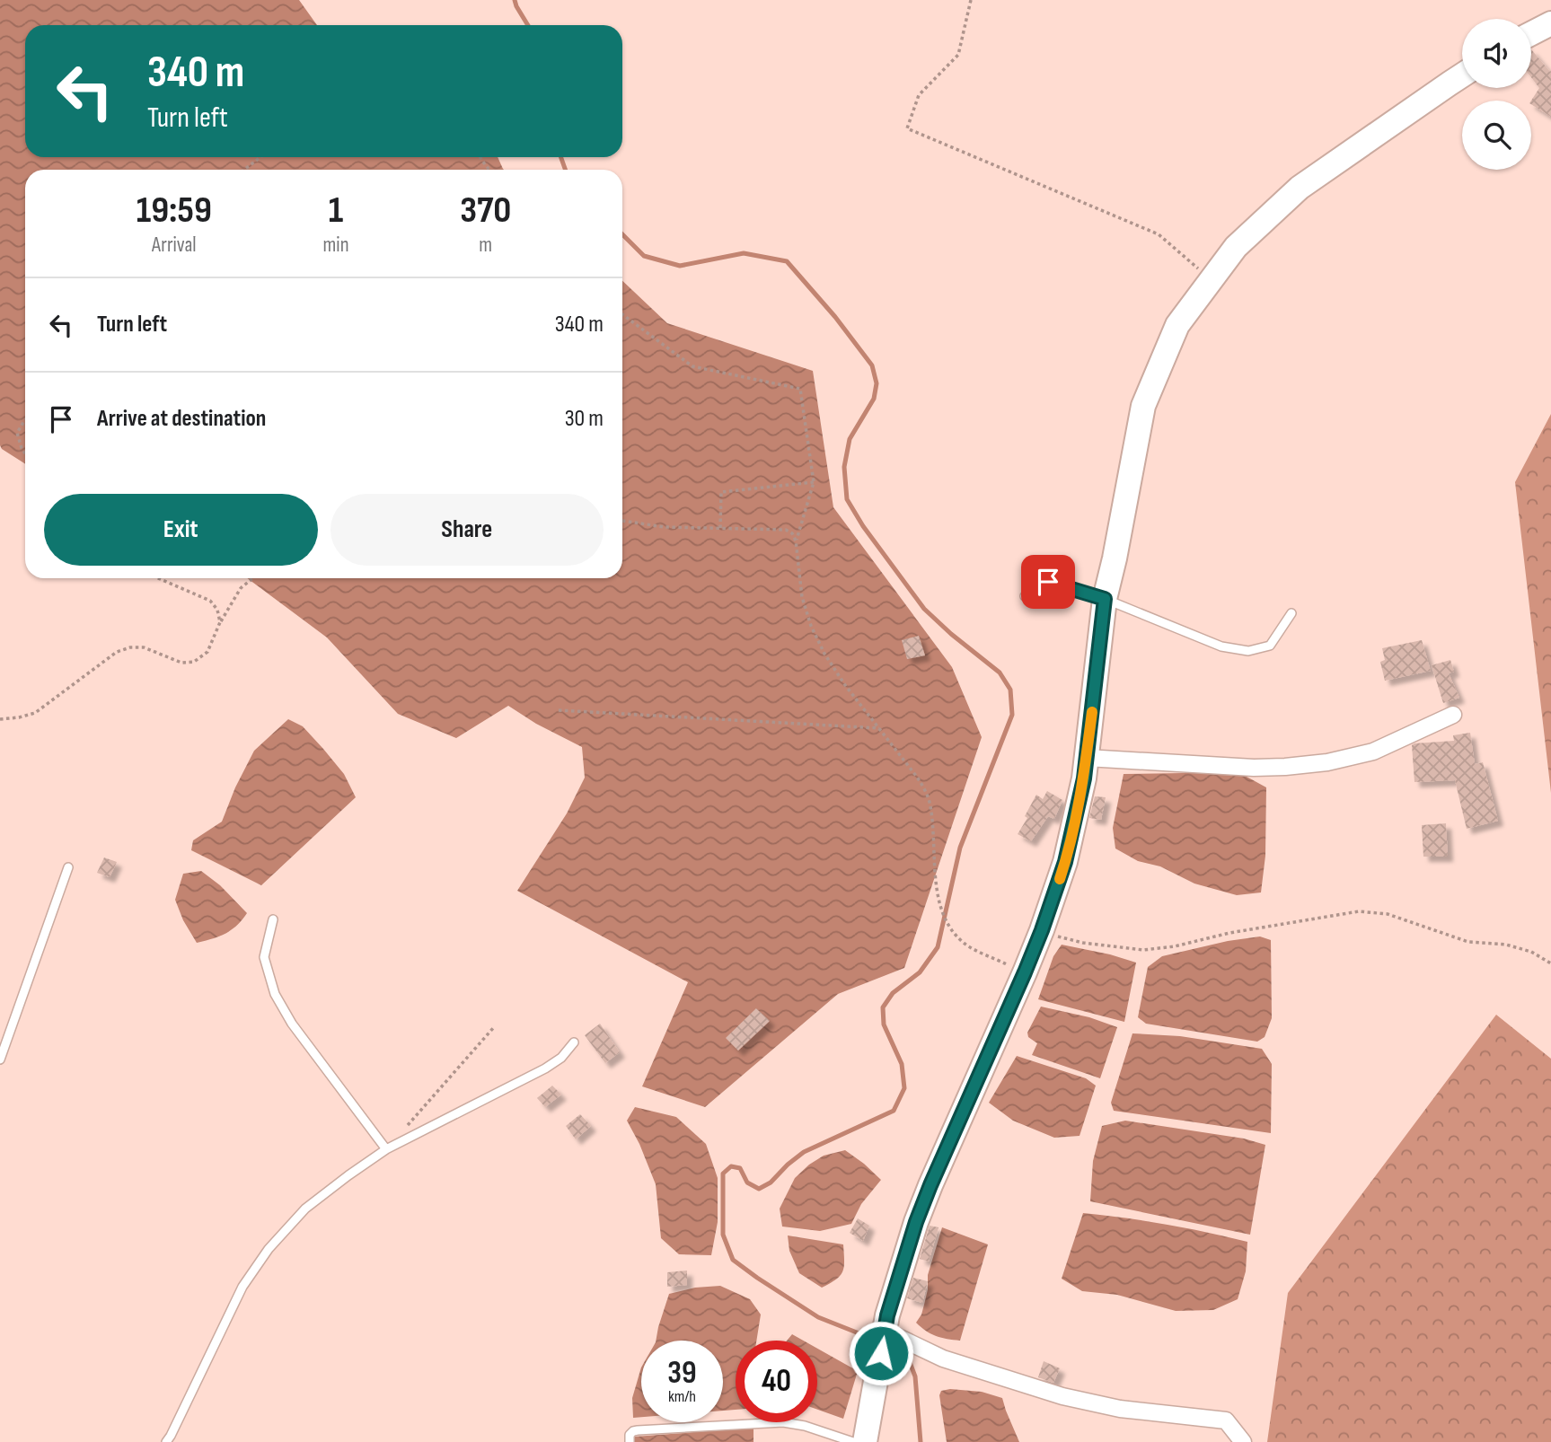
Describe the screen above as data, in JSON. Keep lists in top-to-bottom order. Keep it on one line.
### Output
{"page":{"turn":["340 m","Turn left"],"eta":["19:59","Arrival","1","min","370","m"],"list":[{"name":"Turn left","value":"340 m"},{"name":"Arrive at destination","value":"30 m"}],"buttons":["Exit","Share"],"speed":"39 km/h","limit":"40"}}
